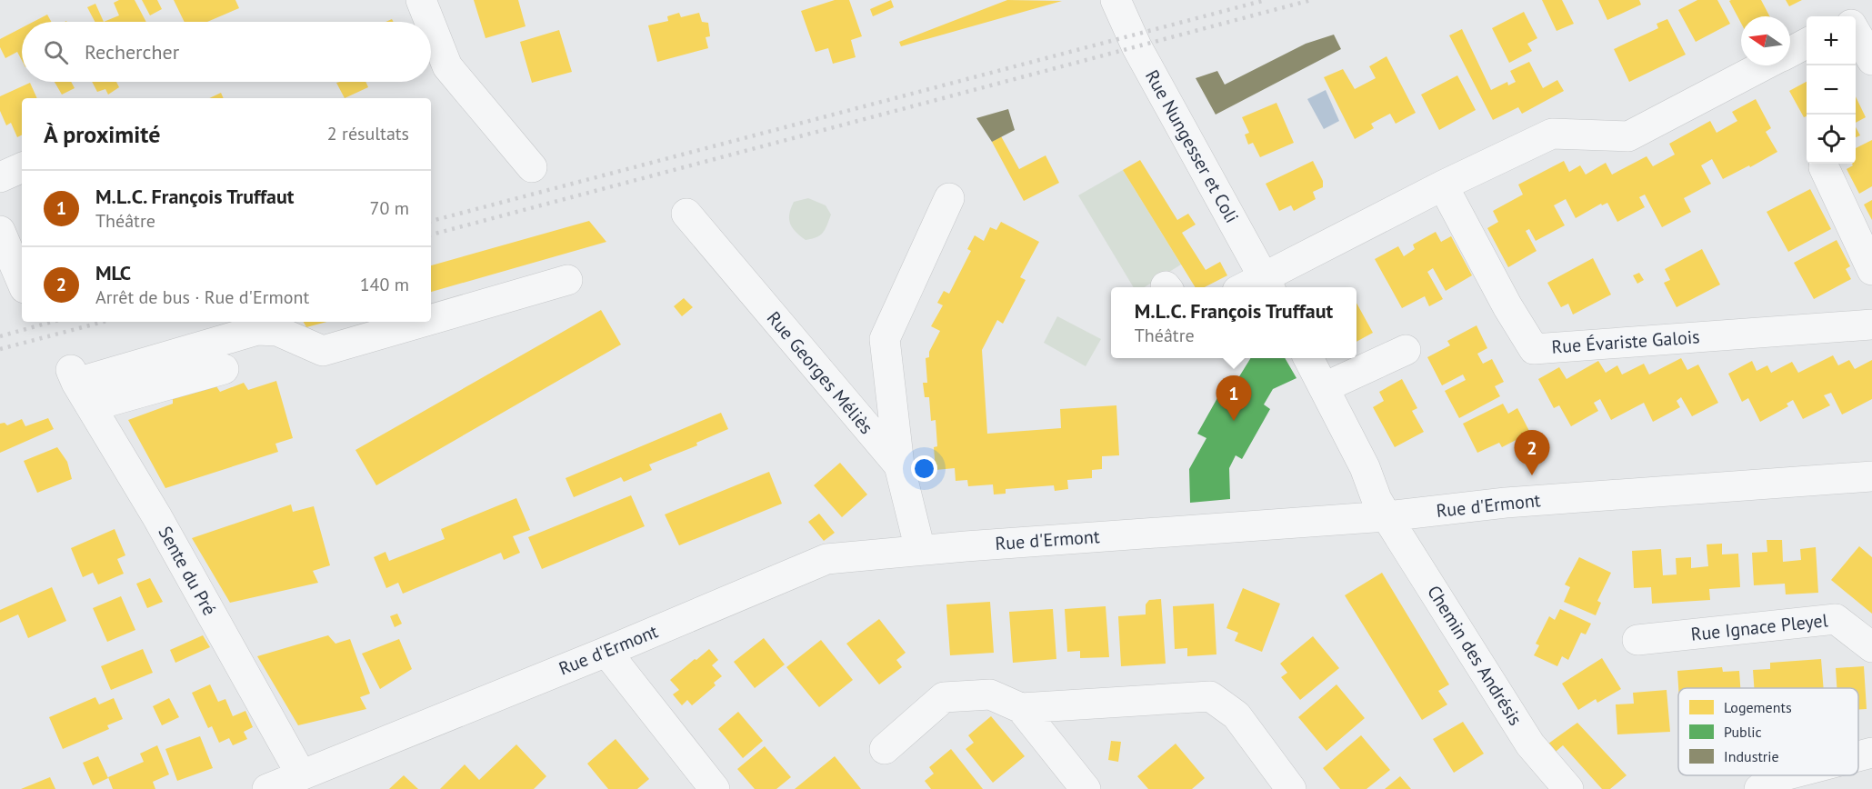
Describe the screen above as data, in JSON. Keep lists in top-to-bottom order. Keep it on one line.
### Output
{"streets":{"street":["Rue Nungesser et Coli","Rue Évariste Galois","Rue Georges Méliès","Rue d'Ermont","Sente du Pré","Rue Ignace Pleyel","Chemin des Andrésis"]},"crossings":[["Rue Georges Méliès","Rue d'Ermont"],["Rue d'Ermont","Sente du Pré"],["Rue d'Ermont","Chemin des Andrésis"]],"legend":["Logements","Public","Industrie"],"north":"left","page":{"map_buttons":["+","−"],"search":"Rechercher","heading":["À proximité","2 résultats"],"list":[{"mark":"1","name":"M.L.C. François Truffaut","note":"Théâtre","value":"70 m"},{"mark":"2","name":"MLC","note":"Arrêt de bus · Rue d'Ermont","value":"140 m"}],"popup":["M.L.C. François Truffaut","Théâtre"],"pins":["1","2"]}}
